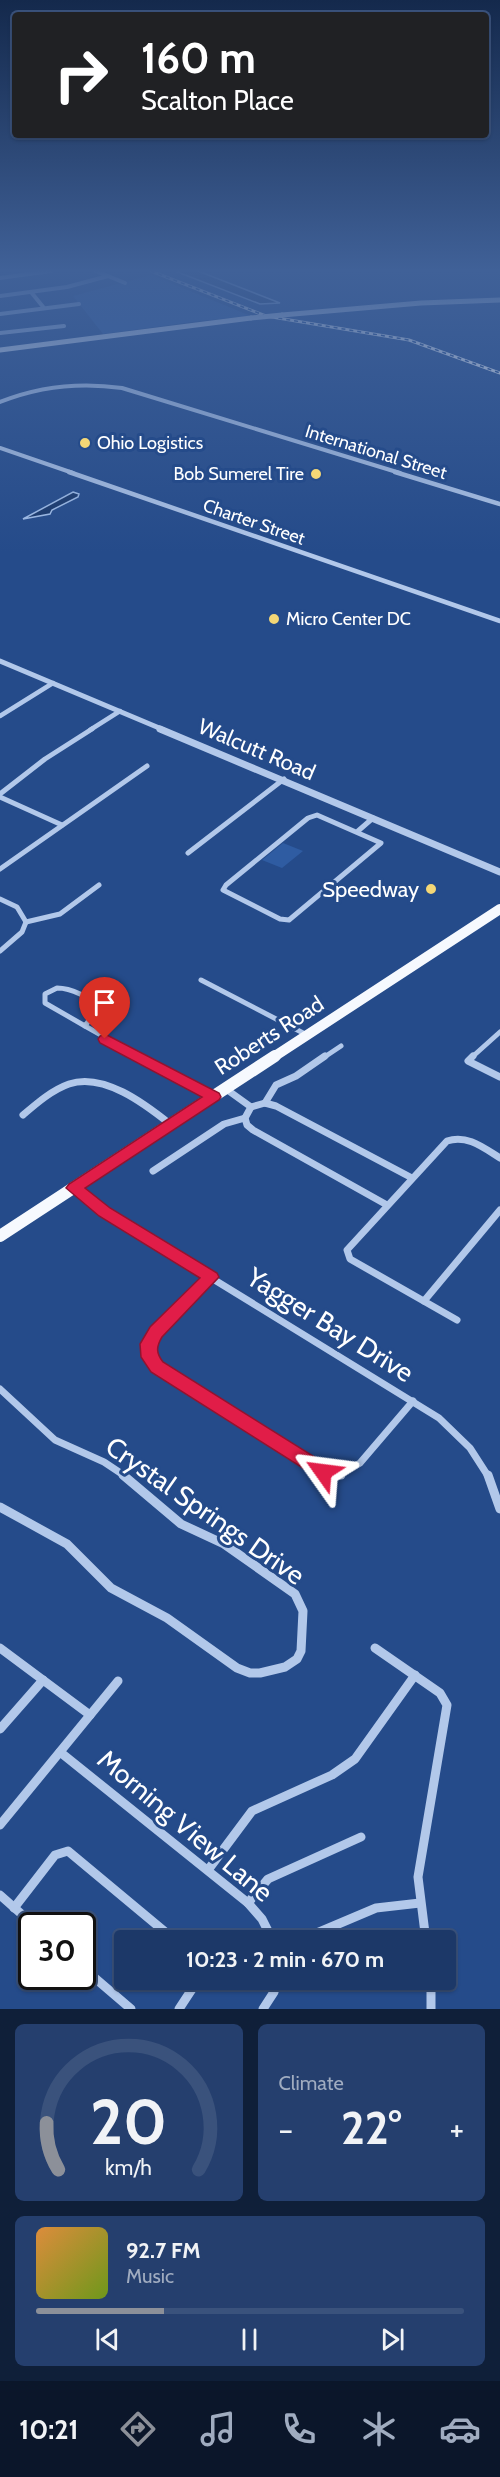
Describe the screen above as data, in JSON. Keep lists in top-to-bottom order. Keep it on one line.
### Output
{"streets":{"main road":["Roberts Road"],"street":["International Street","Charter Street","Walcutt Road","Yagger Bay Drive","Crystal Springs Drive","Morning View Lane"]},"crossings":[["Roberts Road","Yagger Bay Drive"]],"places":["Ohio Logistics","Bob Sumerel Tire","Micro Center DC","Speedway"],"page":{"turn":["160 m","Scalton Place"],"limit":"30","trip":"10:23 · 2 min · 670 m","tile":"Climate","heat":["−","22°","+"],"song":["92.7 FM","Music"],"tabs":"10:21","gauge":["20","km/h"]}}
